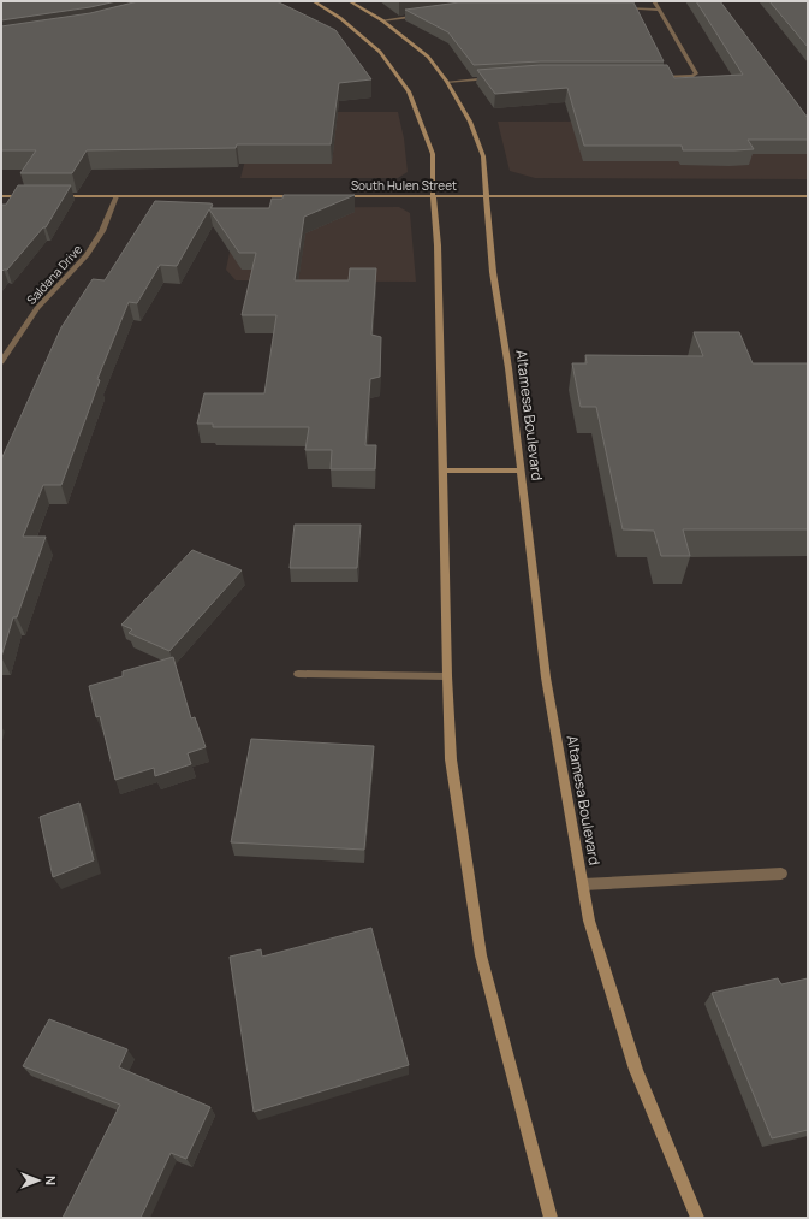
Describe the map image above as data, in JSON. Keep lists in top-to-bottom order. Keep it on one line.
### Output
{"streets":{"main road":["South Hulen Street","Altamesa Boulevard"],"street":["Saldana Drive"]},"crossings":[["South Hulen Street","Altamesa Boulevard"]],"north":"right"}
